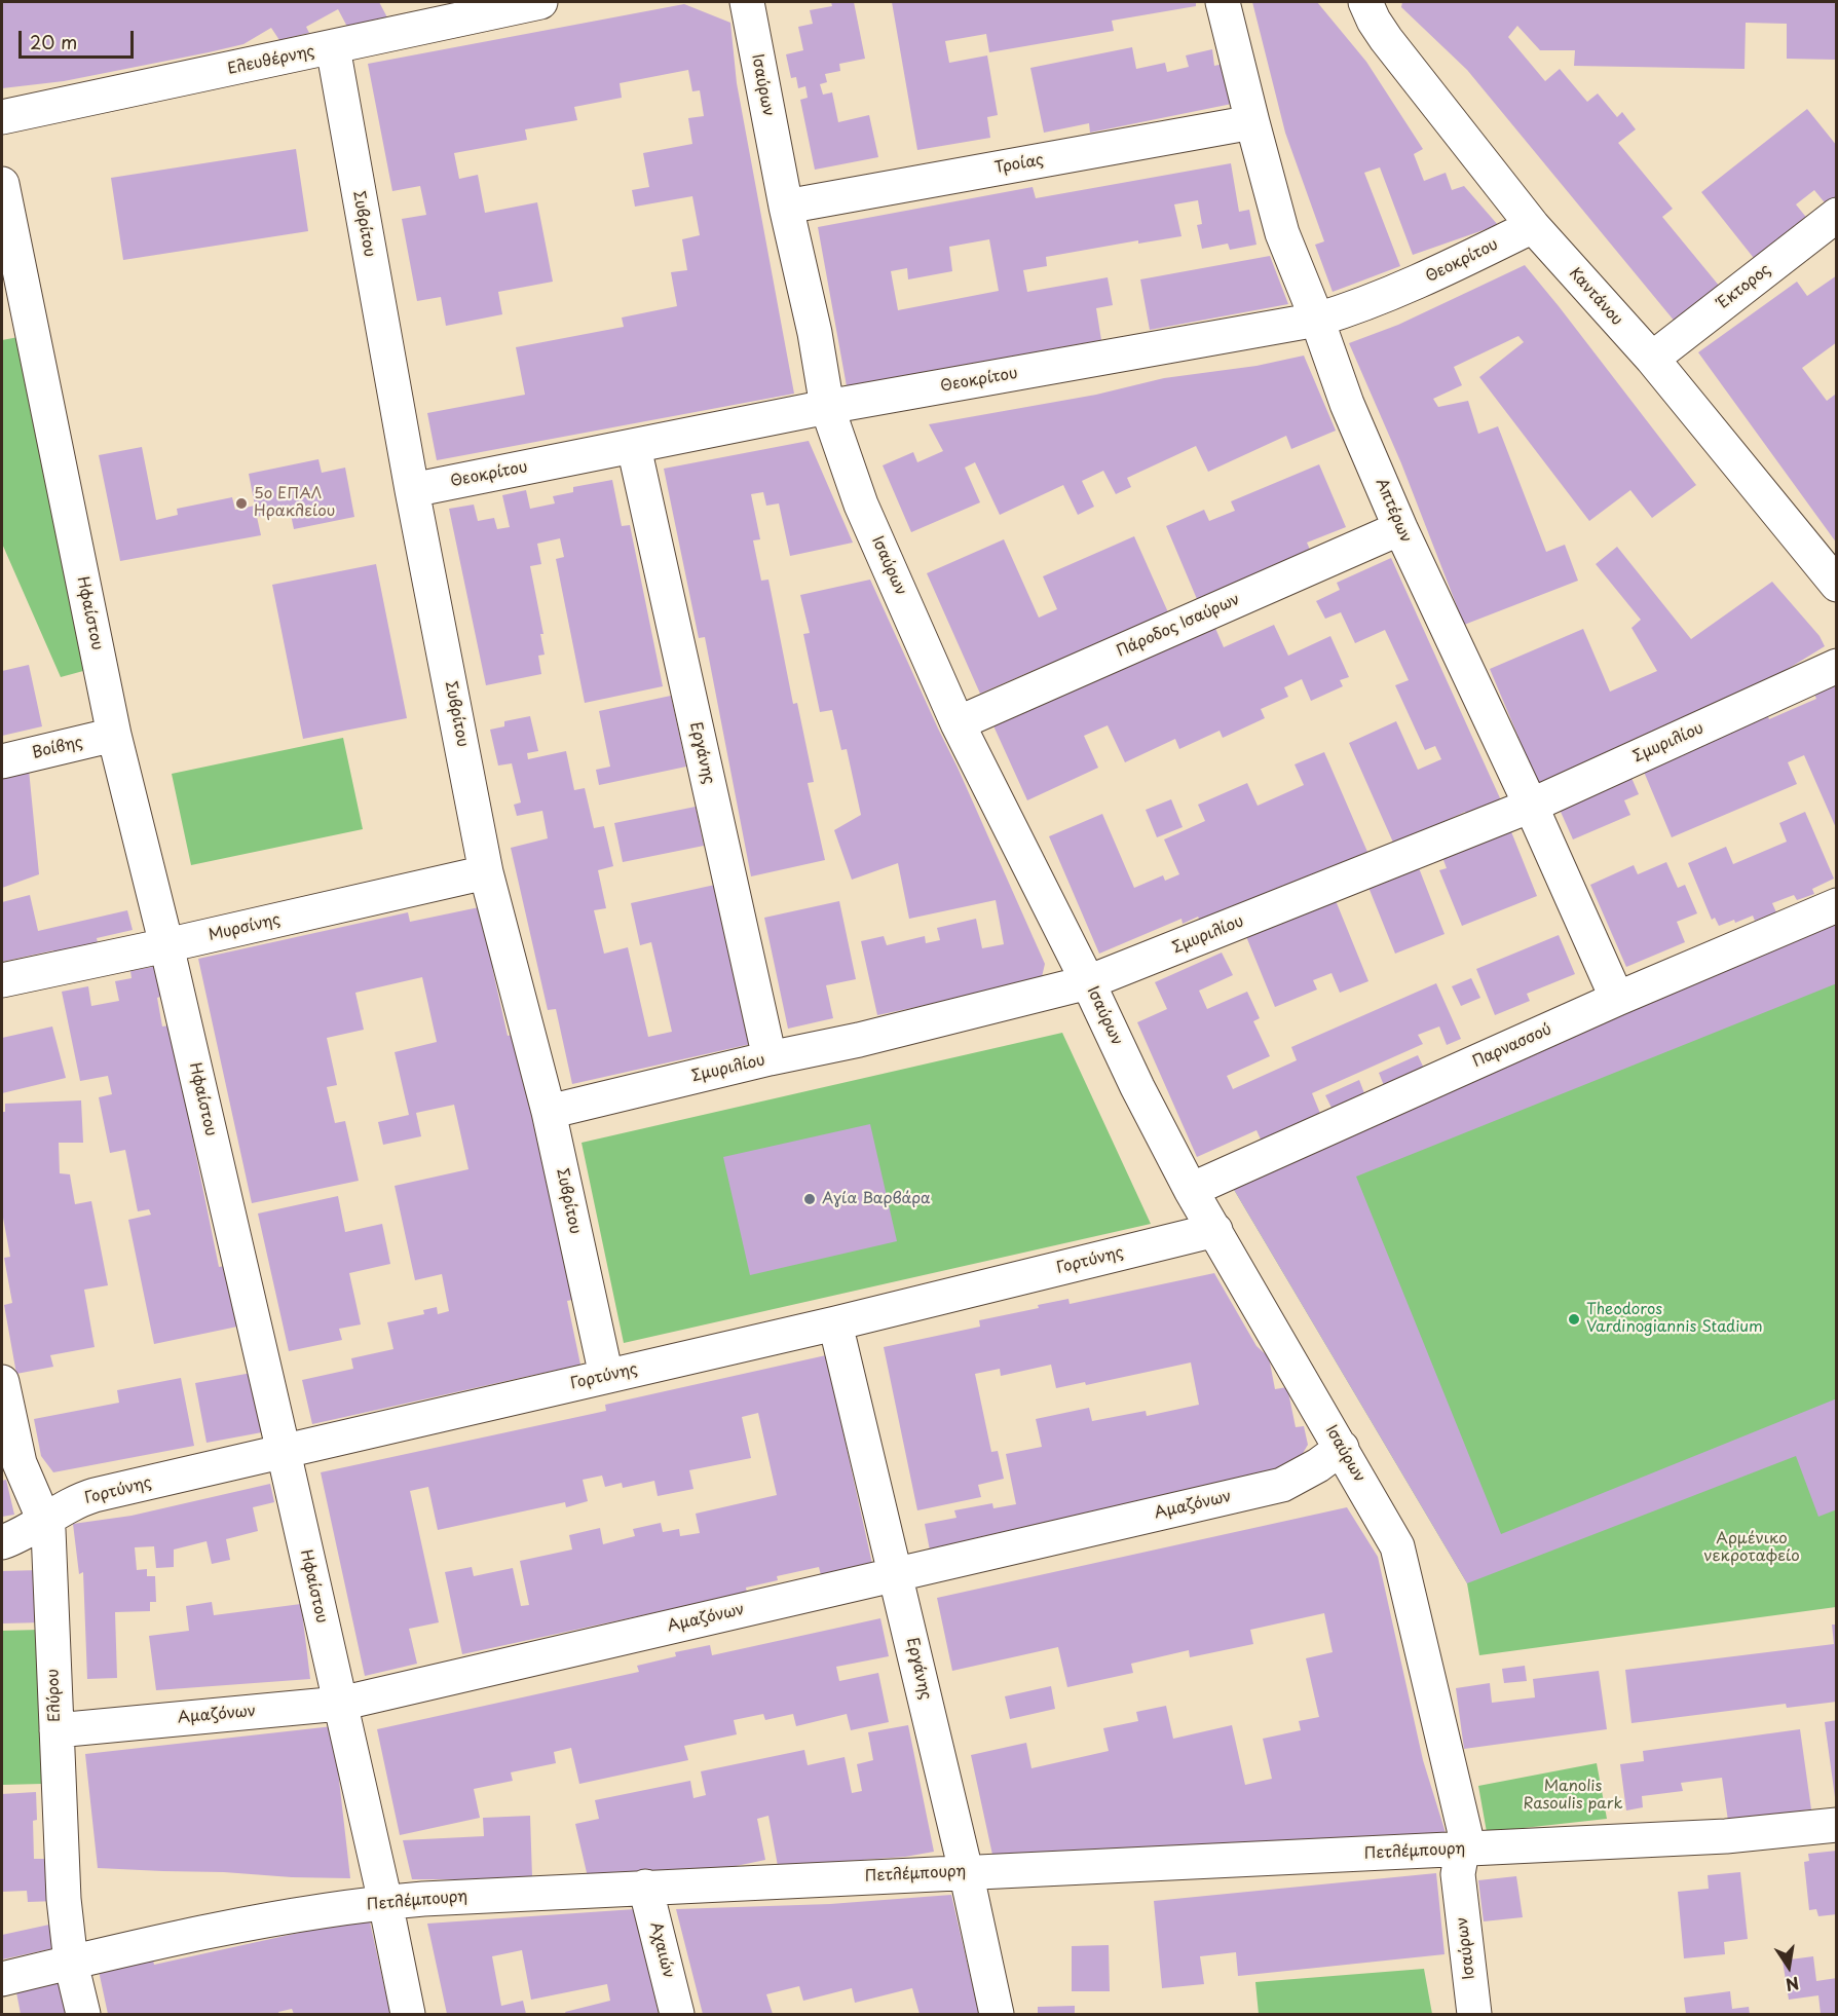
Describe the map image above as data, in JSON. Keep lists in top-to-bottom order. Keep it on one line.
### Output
{"streets":{"street":["Ελευθέρνης","Ισαύρων","Τροίας","Συβρίτου","Θεοκρίτου","Έκτορος","Καντάνου","Απτέρων","Ηφαίστου","Πάροδος Ισαύρων","Σμυριλίου","Βοίβης","Εργάνης","Μυρσίνης","Παρνασσού","Γορτύνης","Αμαζόνων","Ελύρου","Πετλέμπουρη","Αχαιών"]},"crossings":[["Ελευθέρνης","Συβρίτου"],["Ισαύρων","Τροίας"],["Ισαύρων","Θεοκρίτου"],["Ισαύρων","Πάροδος Ισαύρων"],["Ισαύρων","Σμυριλίου"],["Ισαύρων","Παρνασσού"],["Ισαύρων","Γορτύνης"],["Ισαύρων","Αμαζόνων"],["Ισαύρων","Πετλέμπουρη"],["Τροίας","Απτέρων"],["Συβρίτου","Θεοκρίτου"],["Συβρίτου","Σμυριλίου"],["Συβρίτου","Μυρσίνης"],["Συβρίτου","Γορτύνης"],["Θεοκρίτου","Καντάνου"],["Θεοκρίτου","Απτέρων"],["Θεοκρίτου","Εργάνης"],["Έκτορος","Καντάνου"],["Απτέρων","Πάροδος Ισαύρων"],["Απτέρων","Σμυριλίου"],["Απτέρων","Παρνασσού"],["Ηφαίστου","Βοίβης"],["Ηφαίστου","Μυρσίνης"],["Ηφαίστου","Γορτύνης"],["Ηφαίστου","Αμαζόνων"],["Ηφαίστου","Πετλέμπουρη"],["Σμυριλίου","Εργάνης"],["Εργάνης","Γορτύνης"],["Εργάνης","Αμαζόνων"],["Εργάνης","Πετλέμπουρη"],["Γορτύνης","Ελύρου"],["Αμαζόνων","Ελύρου"],["Ελύρου","Πετλέμπουρη"],["Πετλέμπουρη","Αχαιών"]],"parks":["Αρμένικο νεκροταφείο","Manolis Rasoulis park"],"places":["5ο ΕΠΑΛ Ηρακλείου","Αγία Βαρβάρα","Theodoros Vardinogiannis Stadium"],"scale_bar":"20 m","north":"bottom"}
